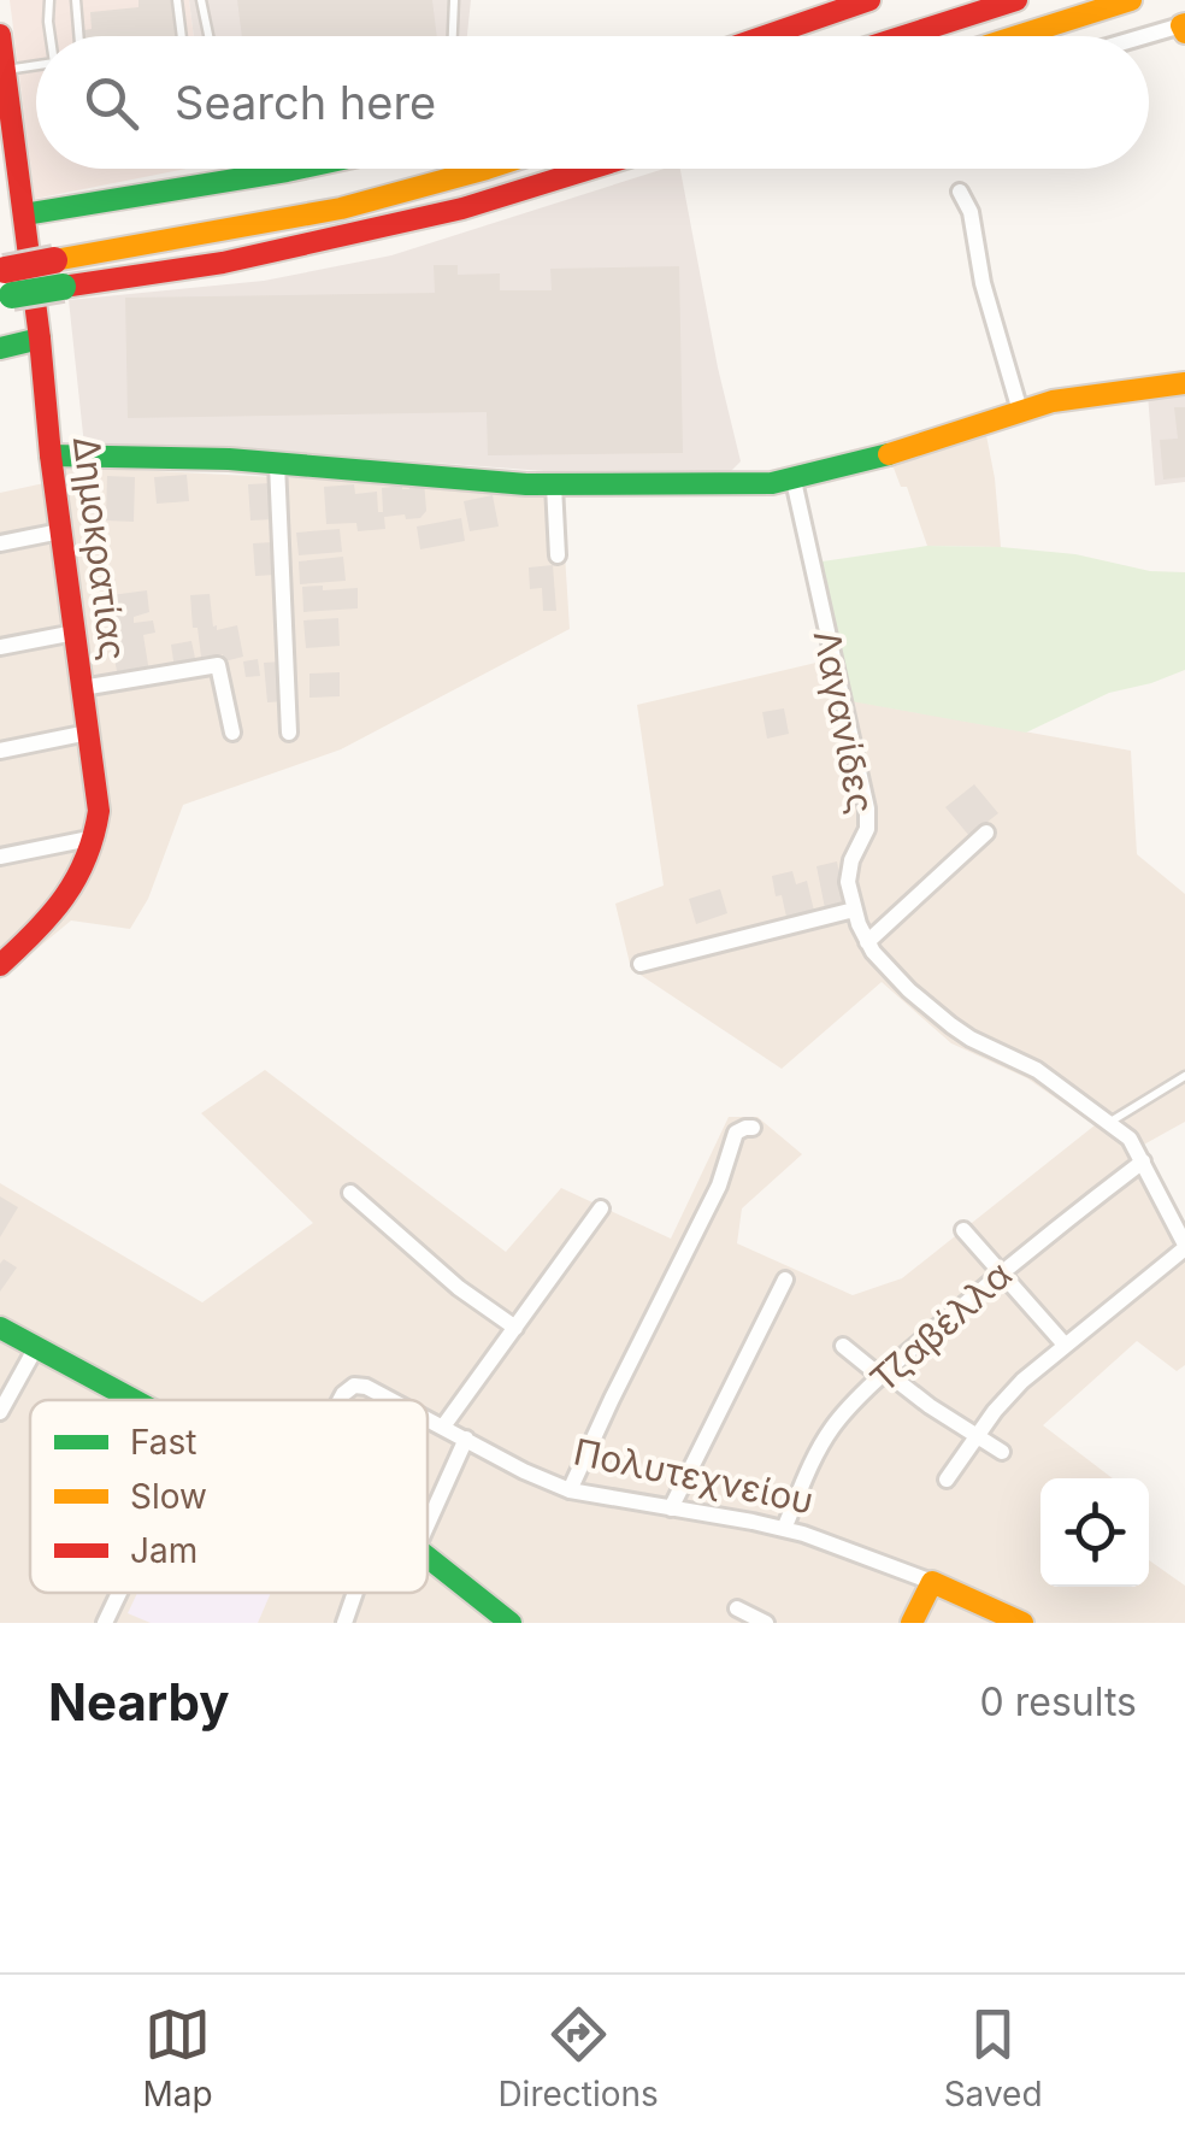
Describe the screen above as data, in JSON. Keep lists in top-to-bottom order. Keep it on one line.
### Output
{"streets":{"main road":["Δημοκρατίας","Πολυτεχνείου"],"street":["Λαγανίδες","Τζαβέλλα"]},"crossings":[["Λαγανίδες","Τζαβέλλα"],["Τζαβέλλα","Πολυτεχνείου"]],"legend":["Fast","Slow","Jam"],"page":{"search":"Search here","heading":["Nearby","0 results"],"nav":["Map","Directions","Saved"]}}
